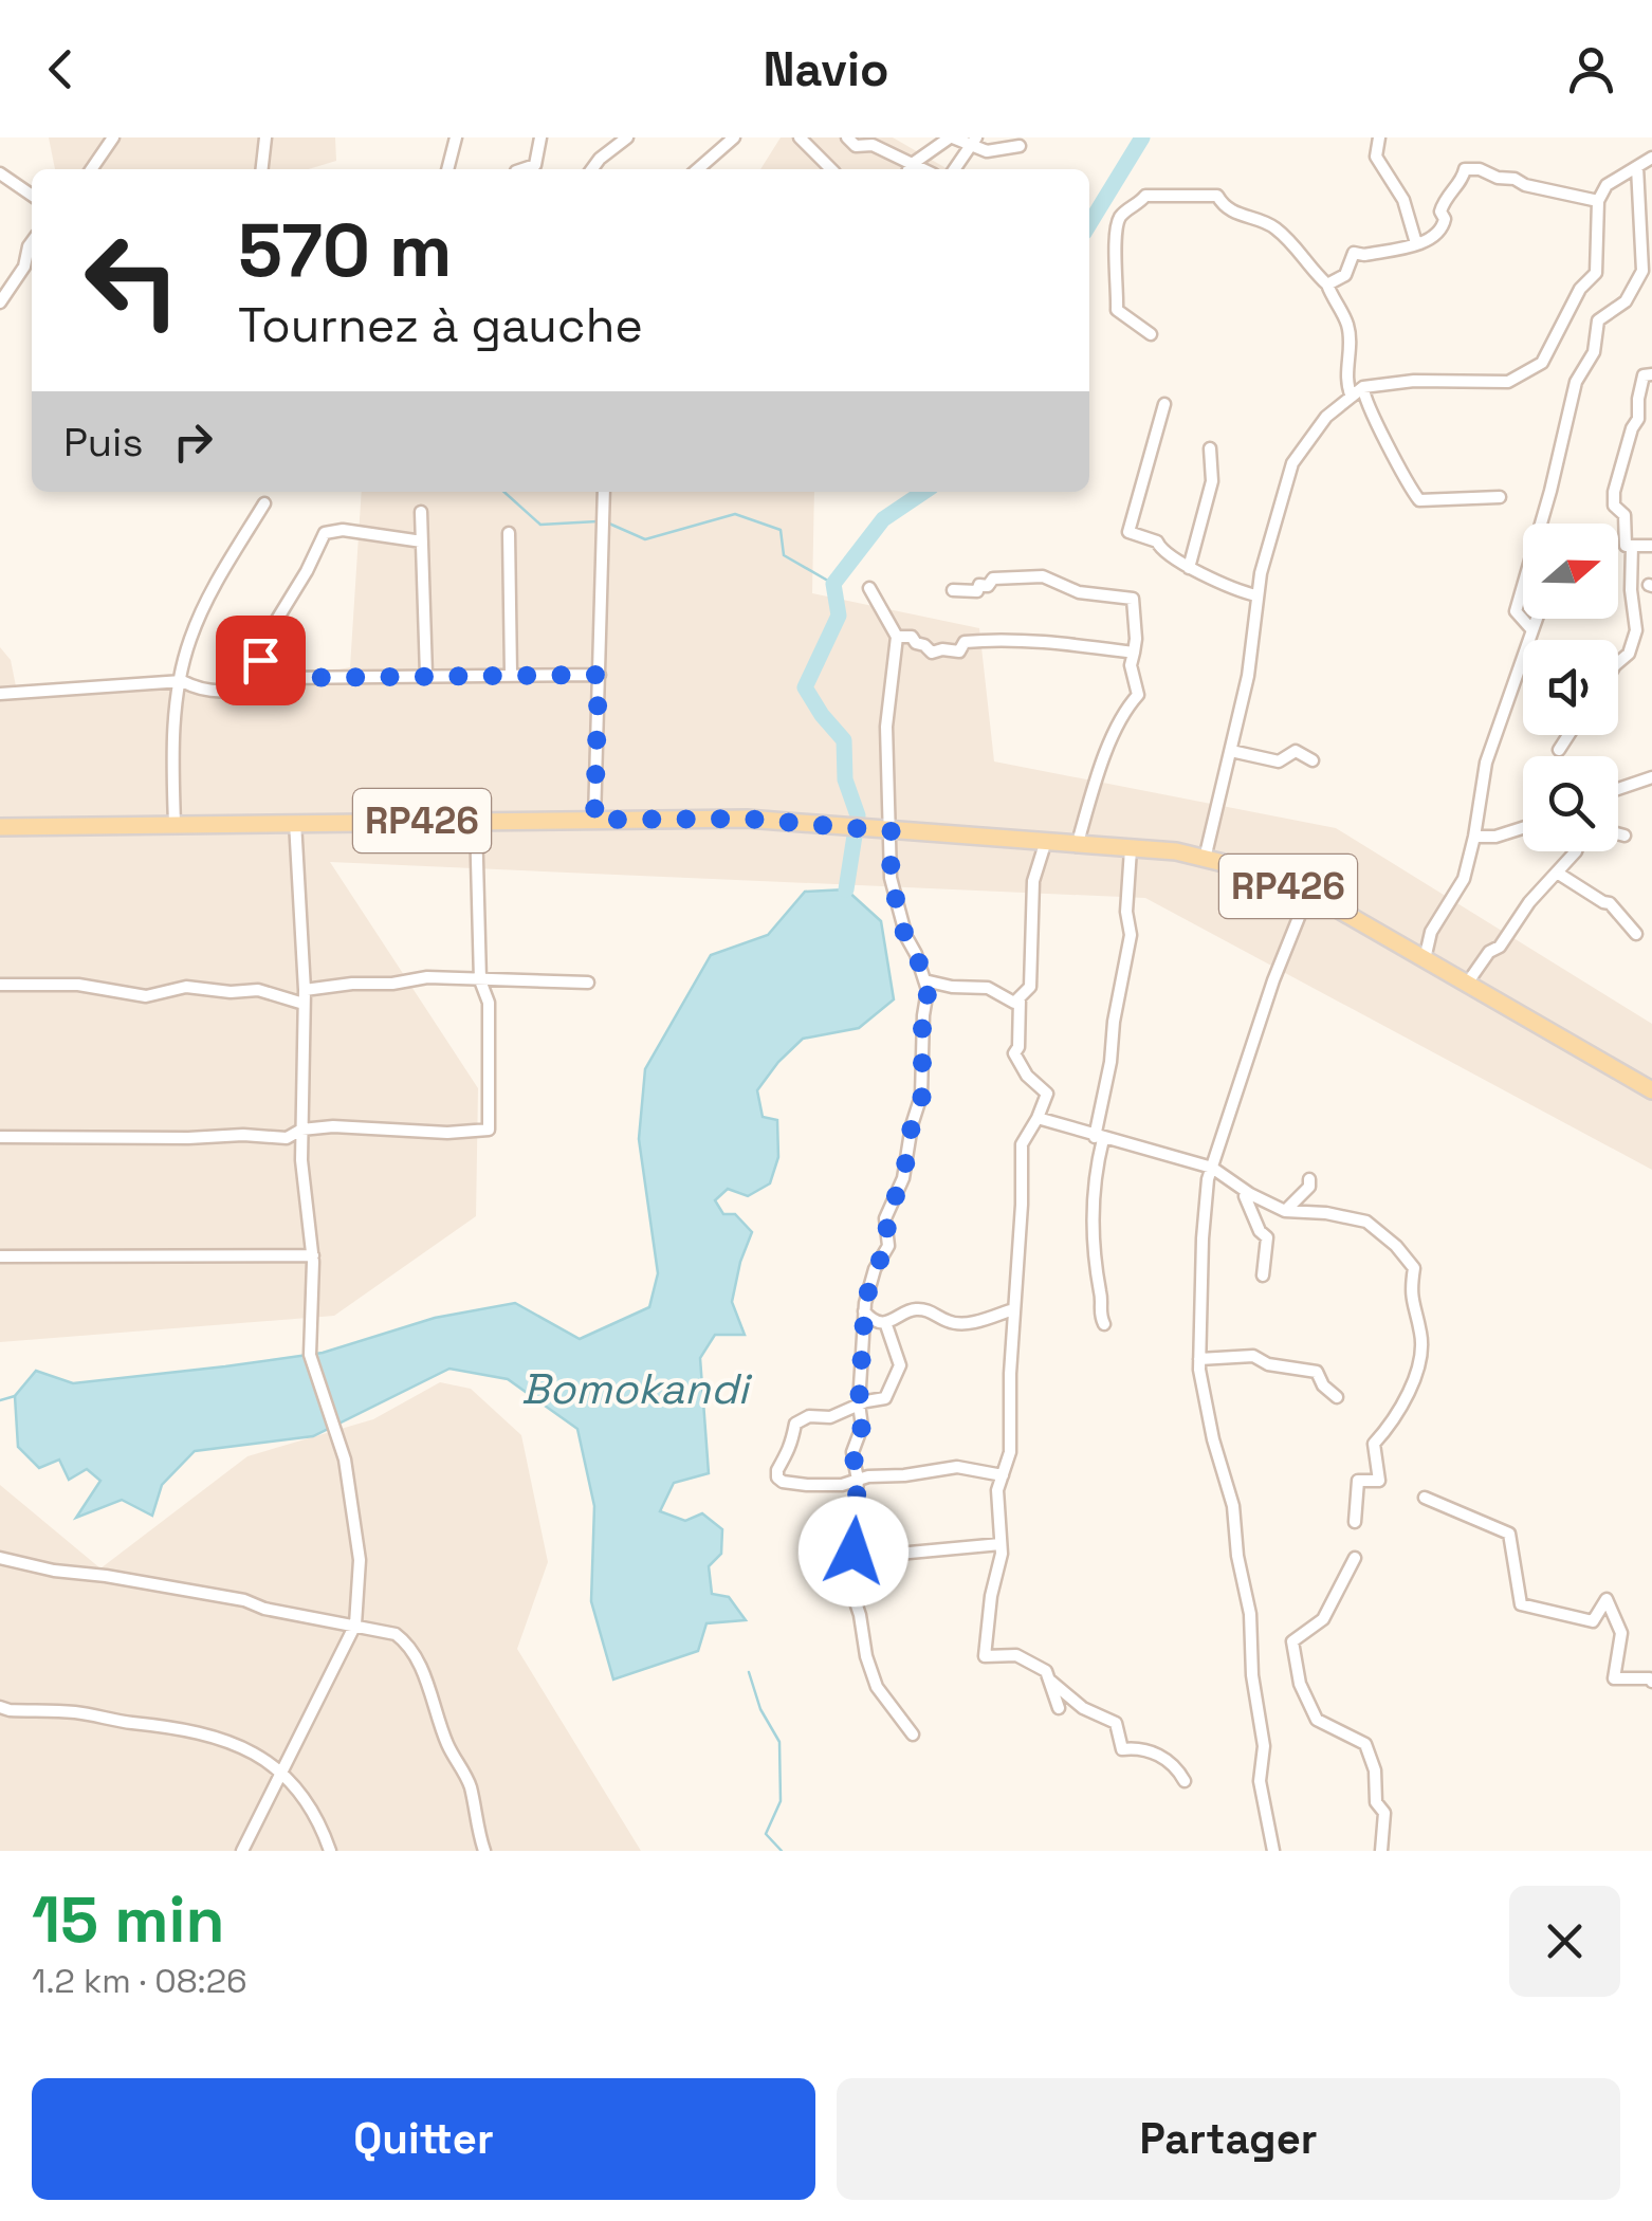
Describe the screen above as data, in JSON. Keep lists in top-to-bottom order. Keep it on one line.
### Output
{"streets":{"main road":["RP426"]},"water":["Bomokandi"],"north":"right","page":{"header":"Navio","turn":["570 m","Tournez à gauche"],"then":"Puis","heading":["15 min","1.2 km · 08:26"],"buttons":["Quitter","Partager"]}}
